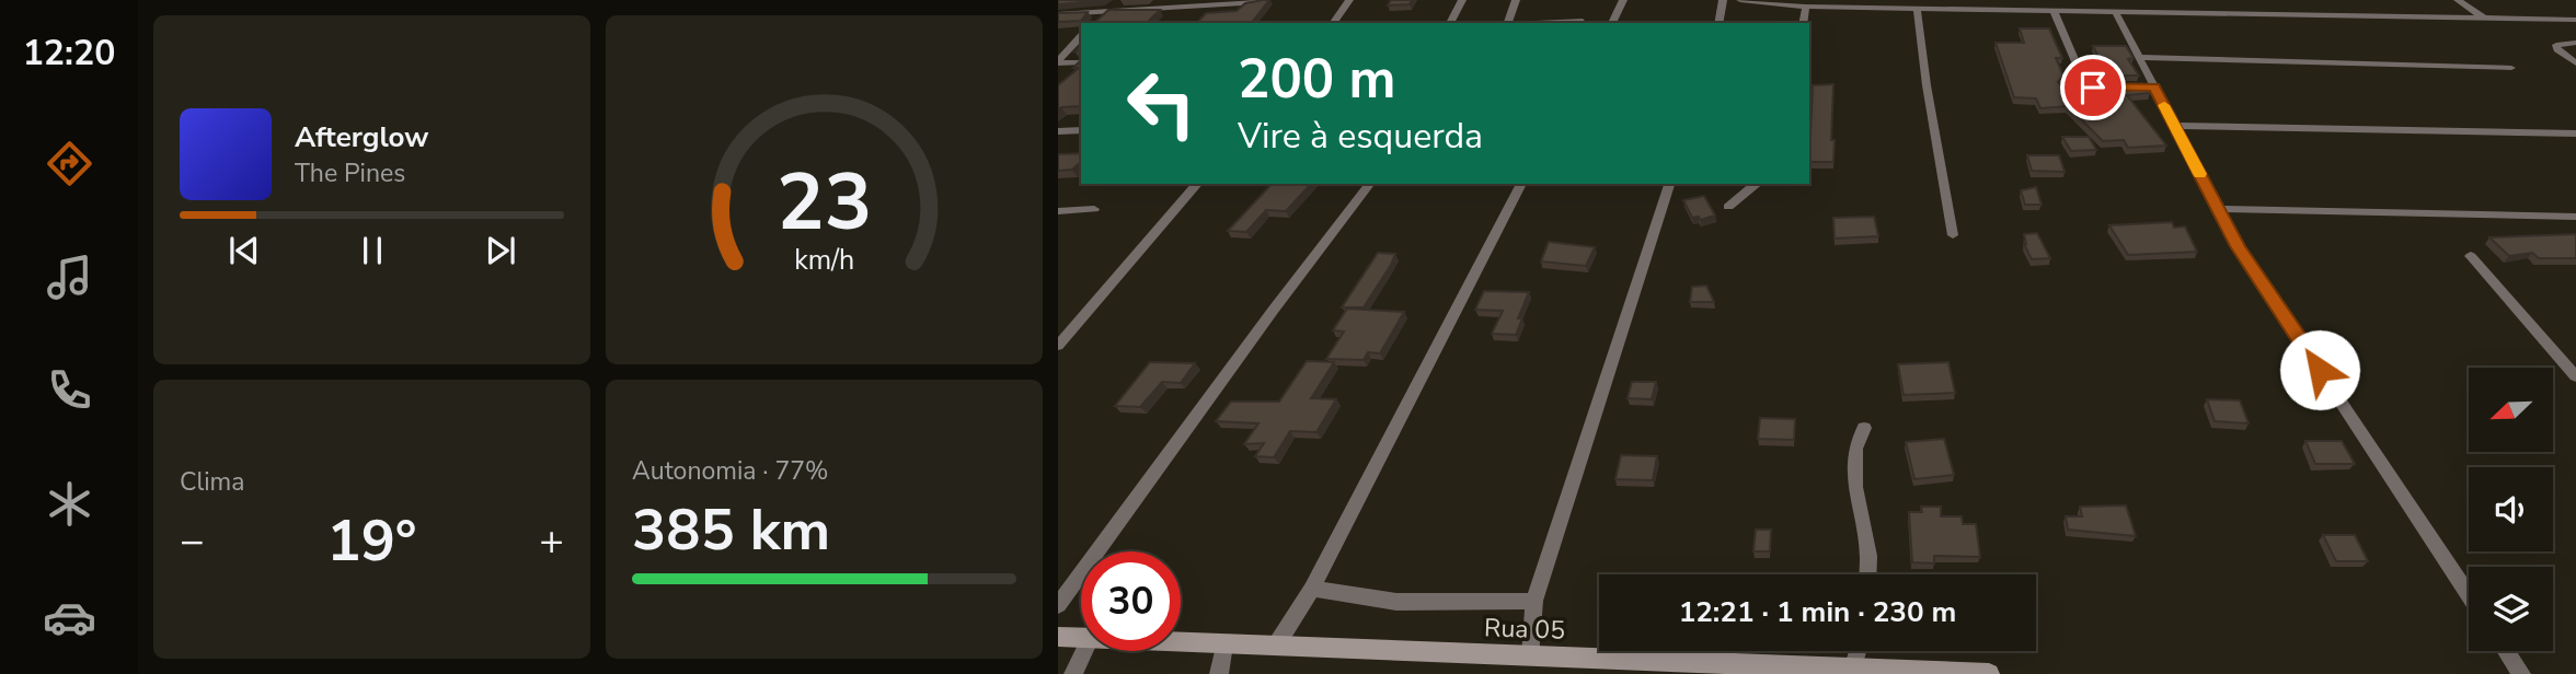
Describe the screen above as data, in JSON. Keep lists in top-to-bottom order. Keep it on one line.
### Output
{"streets":{"street":["Rua 05"]},"north":"bottom left","page":{"tabs":"12:20","turn":["200 m","Vire à esquerda"],"song":["Afterglow","The Pines"],"tile":["Clima",["Autonomia · 77%","385 km"]],"heat":["−","19°","+"],"limit":"30","trip":"12:21 · 1 min · 230 m","gauge":["23","km/h"]}}
